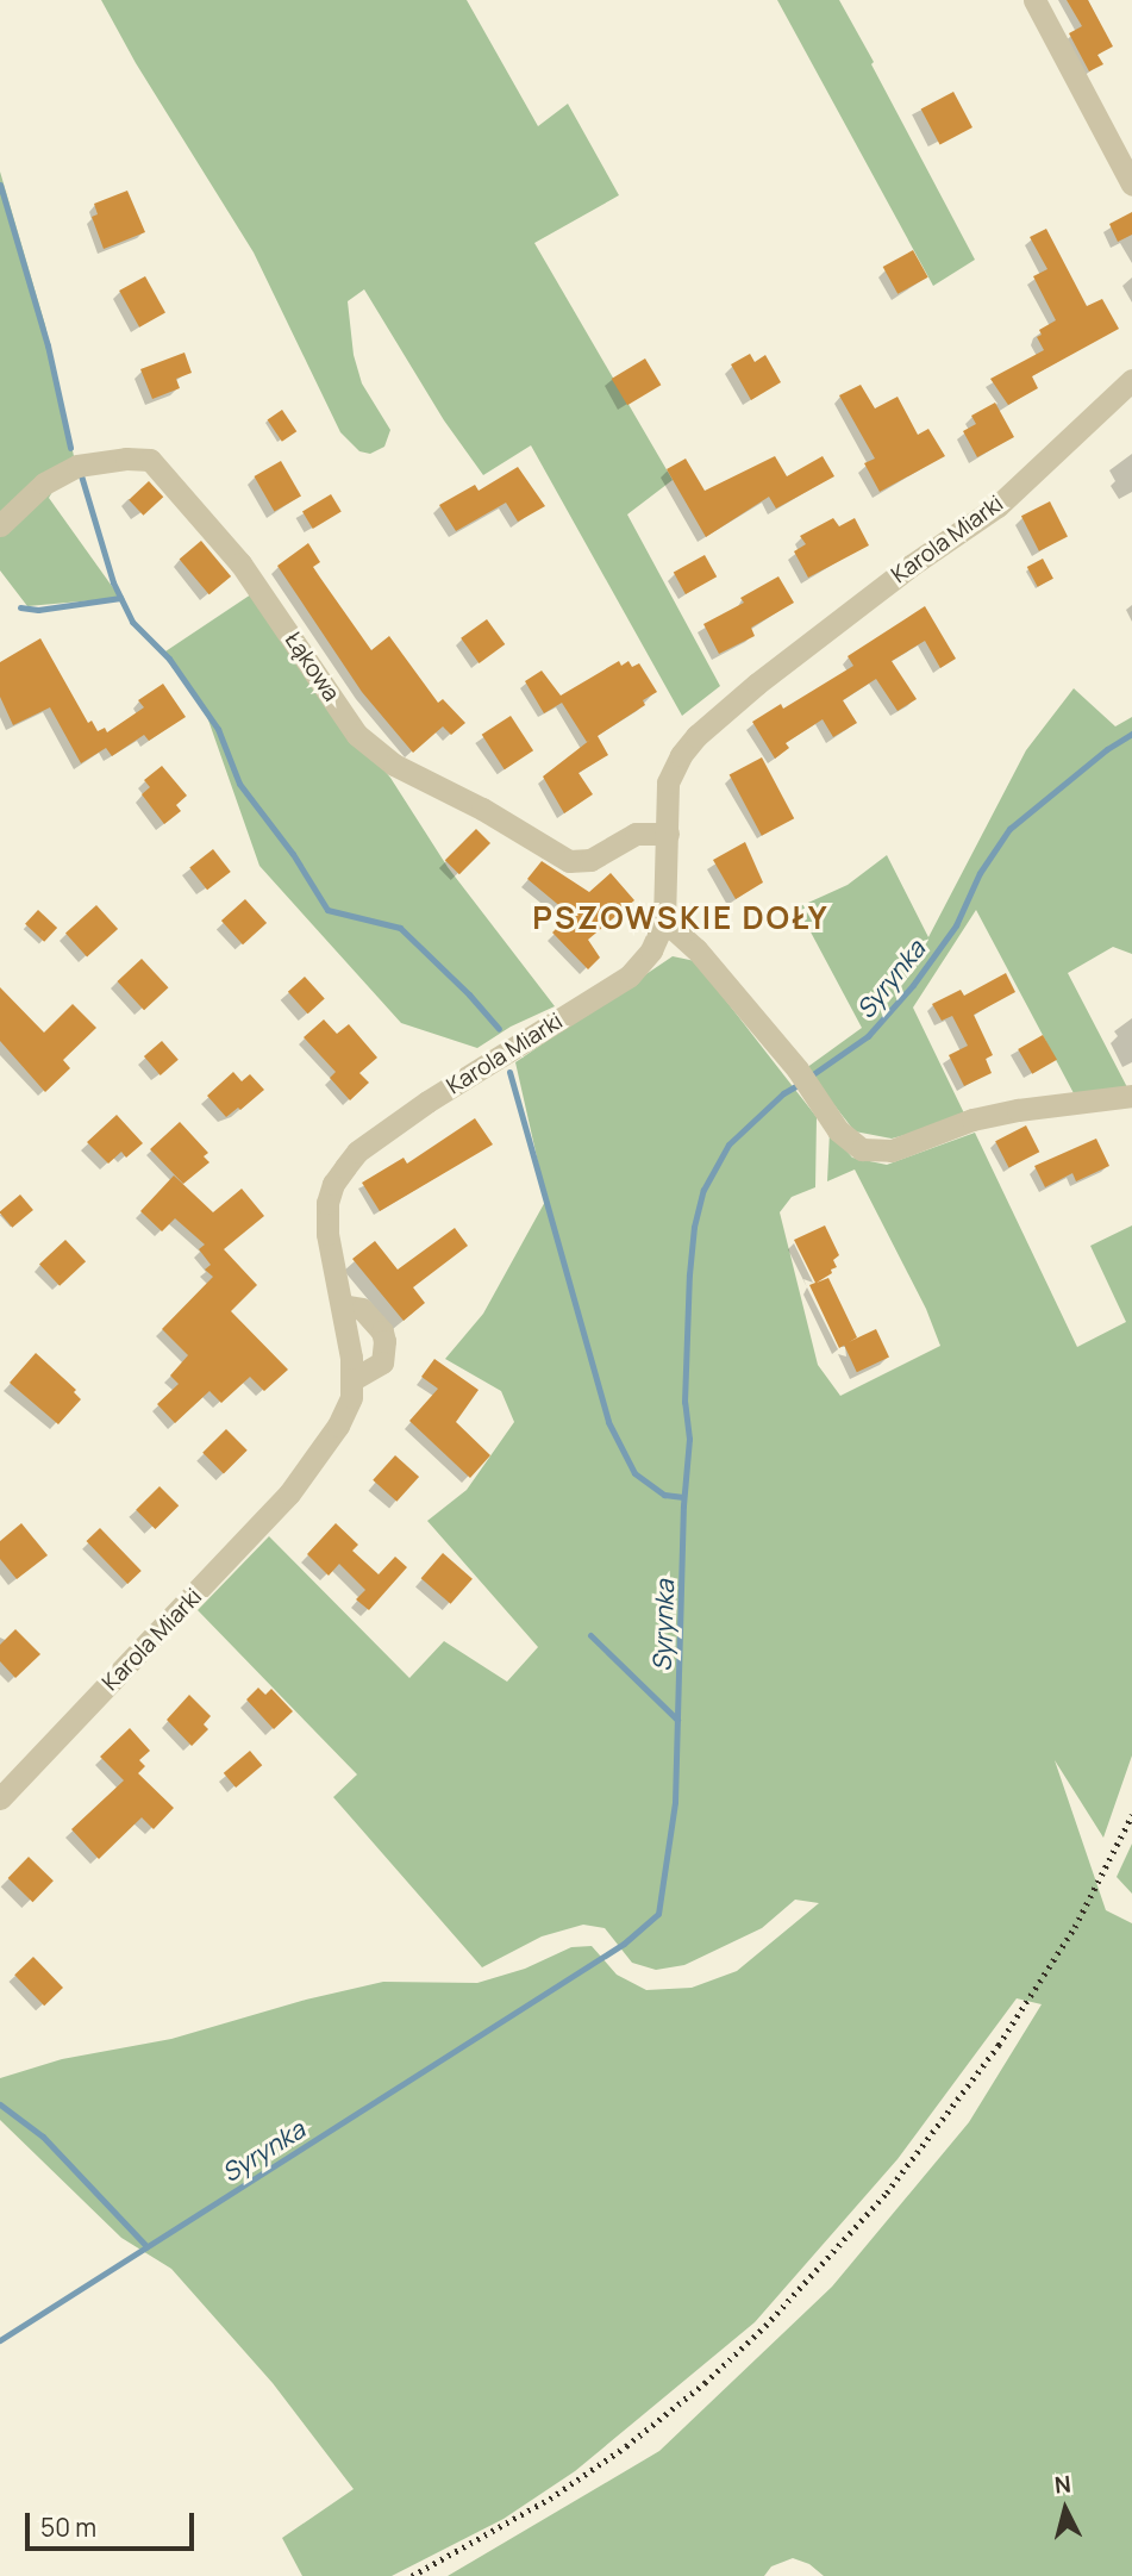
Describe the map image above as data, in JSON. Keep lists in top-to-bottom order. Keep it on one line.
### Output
{"streets":{"street":["Karola Miarki","Łąkowa"]},"crossings":[["Karola Miarki","Łąkowa"]],"districts":["PSZOWSKIE DOŁY"],"water":["Syrynka"],"scale_bar":"50 m","north":"top"}
